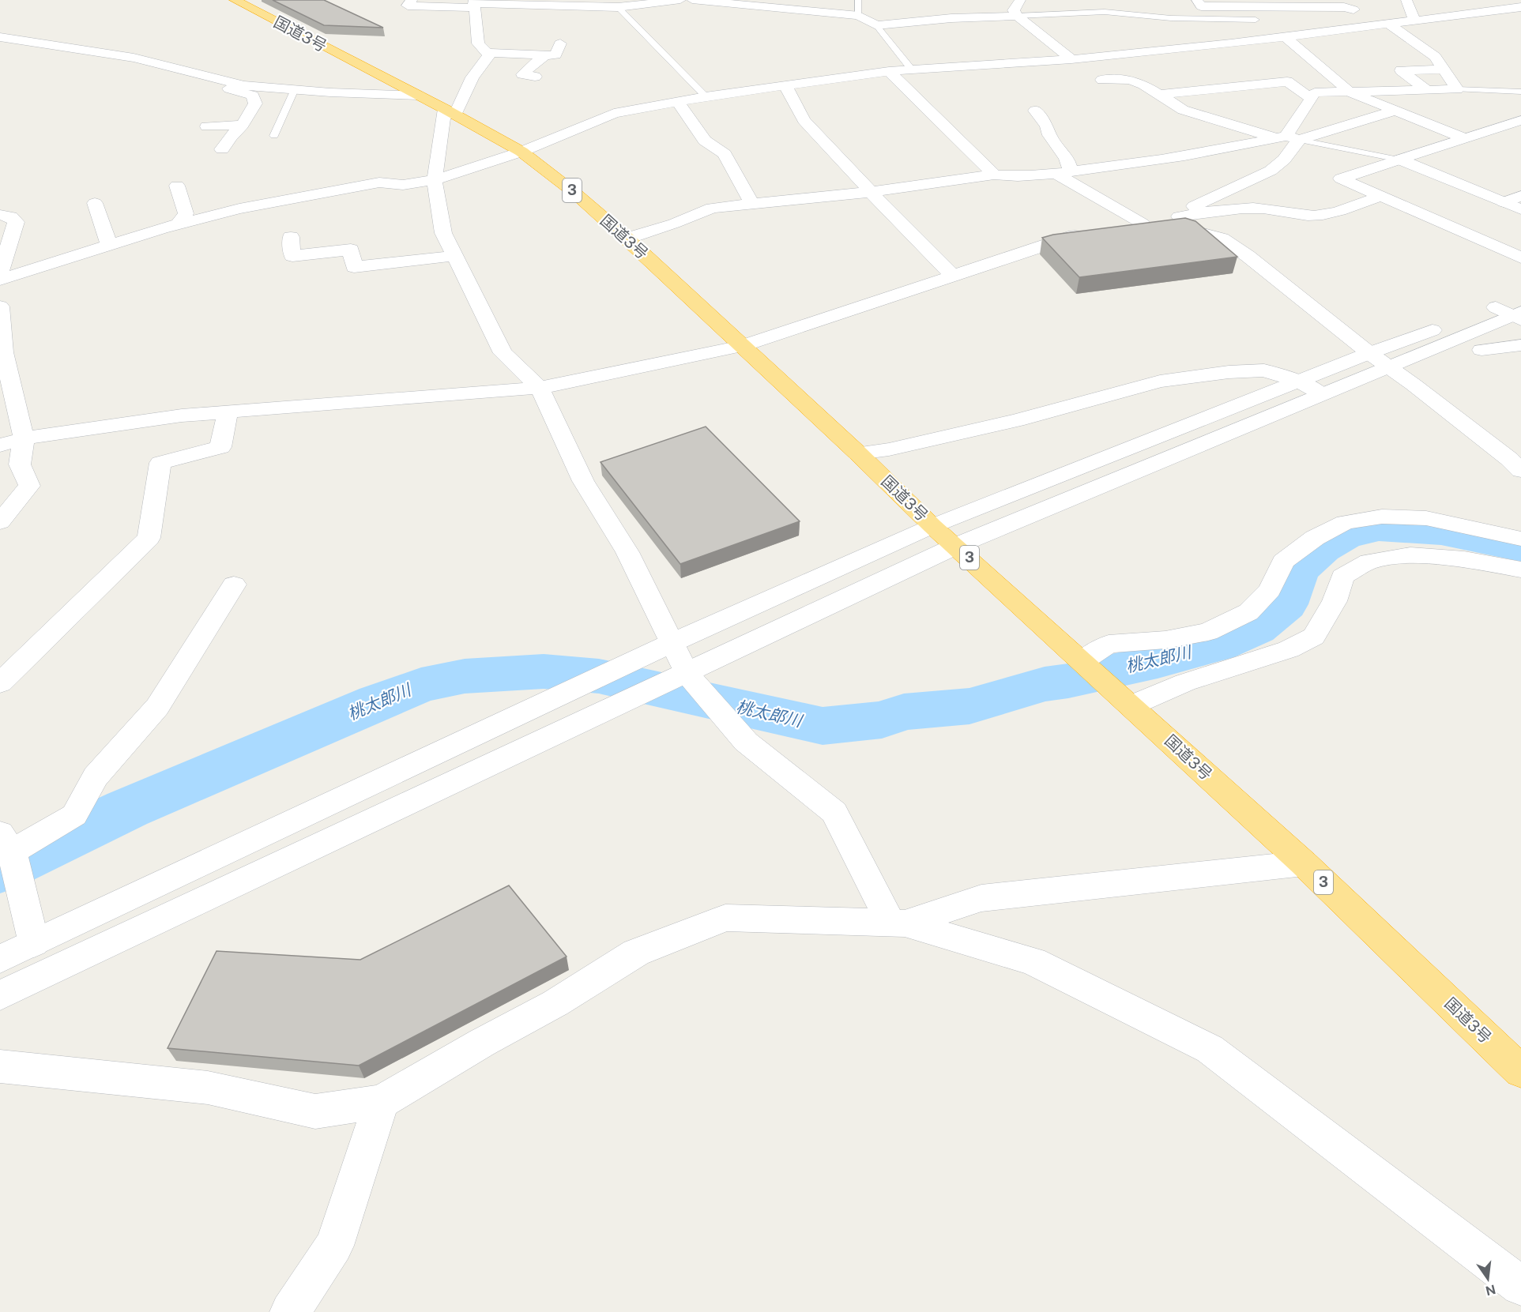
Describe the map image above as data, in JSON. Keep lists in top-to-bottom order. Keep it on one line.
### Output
{"streets":{"highway":["国道3号","3"]},"water":["桃太郎川"],"north":"bottom"}
